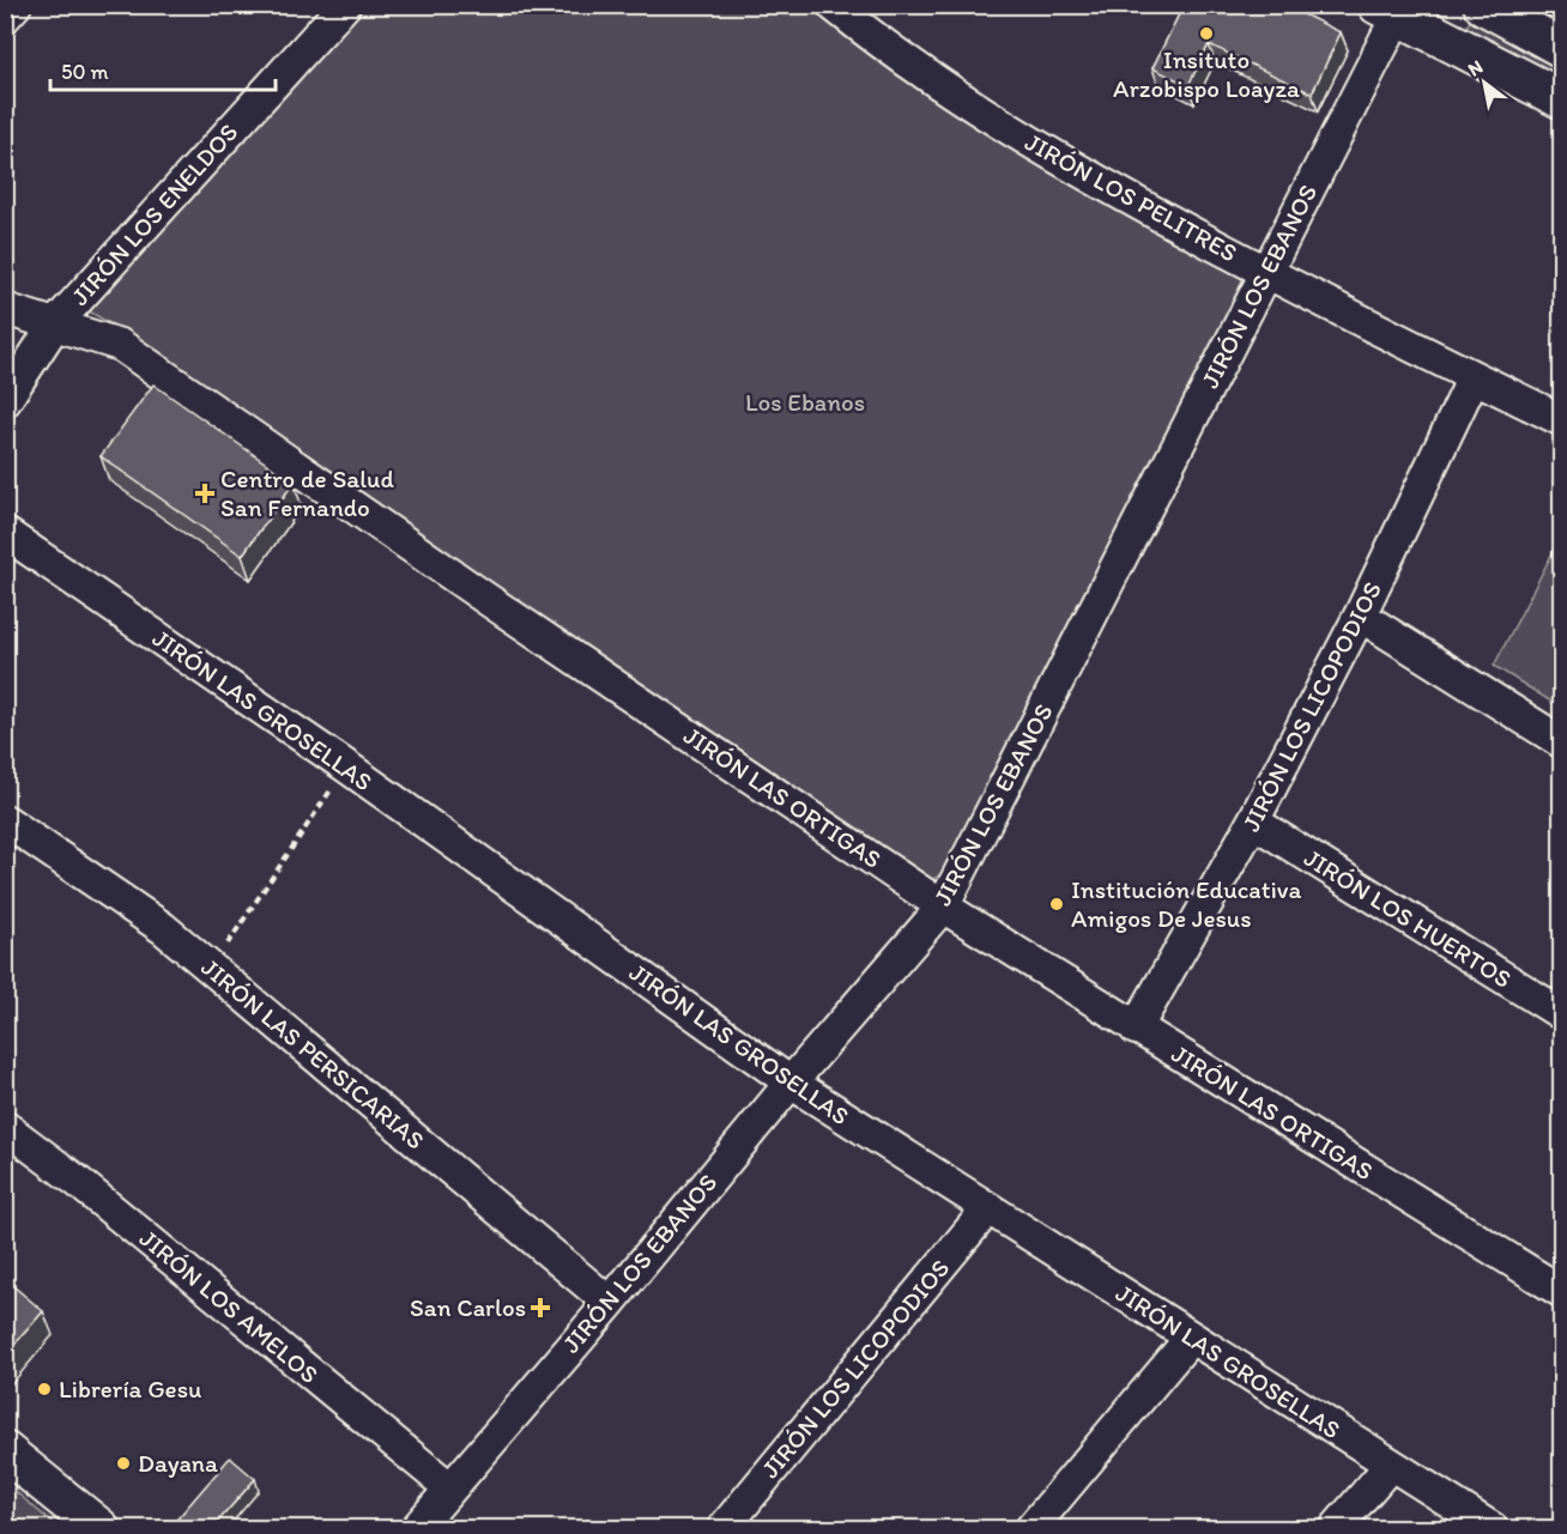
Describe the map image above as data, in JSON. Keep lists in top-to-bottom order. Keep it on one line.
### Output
{"streets":{"street":["JIRÓN LOS PELITRES","JIRÓN LOS ENELDOS","JIRÓN LOS EBANOS","JIRÓN LOS LICOPODIOS","JIRÓN LAS GROSELLAS","JIRÓN LAS ORTIGAS","JIRÓN LOS HUERTOS","JIRÓN LAS PERSICARIAS","JIRÓN LOS AMELOS"]},"crossings":[["JIRÓN LOS PELITRES","JIRÓN LOS EBANOS"],["JIRÓN LOS PELITRES","JIRÓN LOS LICOPODIOS"],["JIRÓN LOS ENELDOS","JIRÓN LAS ORTIGAS"],["JIRÓN LOS EBANOS","JIRÓN LAS GROSELLAS"],["JIRÓN LOS EBANOS","JIRÓN LAS ORTIGAS"],["JIRÓN LOS EBANOS","JIRÓN LAS PERSICARIAS"],["JIRÓN LOS EBANOS","JIRÓN LOS AMELOS"],["JIRÓN LOS LICOPODIOS","JIRÓN LAS GROSELLAS"],["JIRÓN LOS LICOPODIOS","JIRÓN LAS ORTIGAS"],["JIRÓN LOS LICOPODIOS","JIRÓN LOS HUERTOS"]],"parks":["Los Ebanos"],"places":{"other":["Insituto Arzobispo Loayza","Institución Educativa Amigos De Jesus","Librería Gesu","Dayana"],"health":["Centro de Salud San Fernando","San Carlos"]},"scale_bar":"50 m","north":"top left"}
